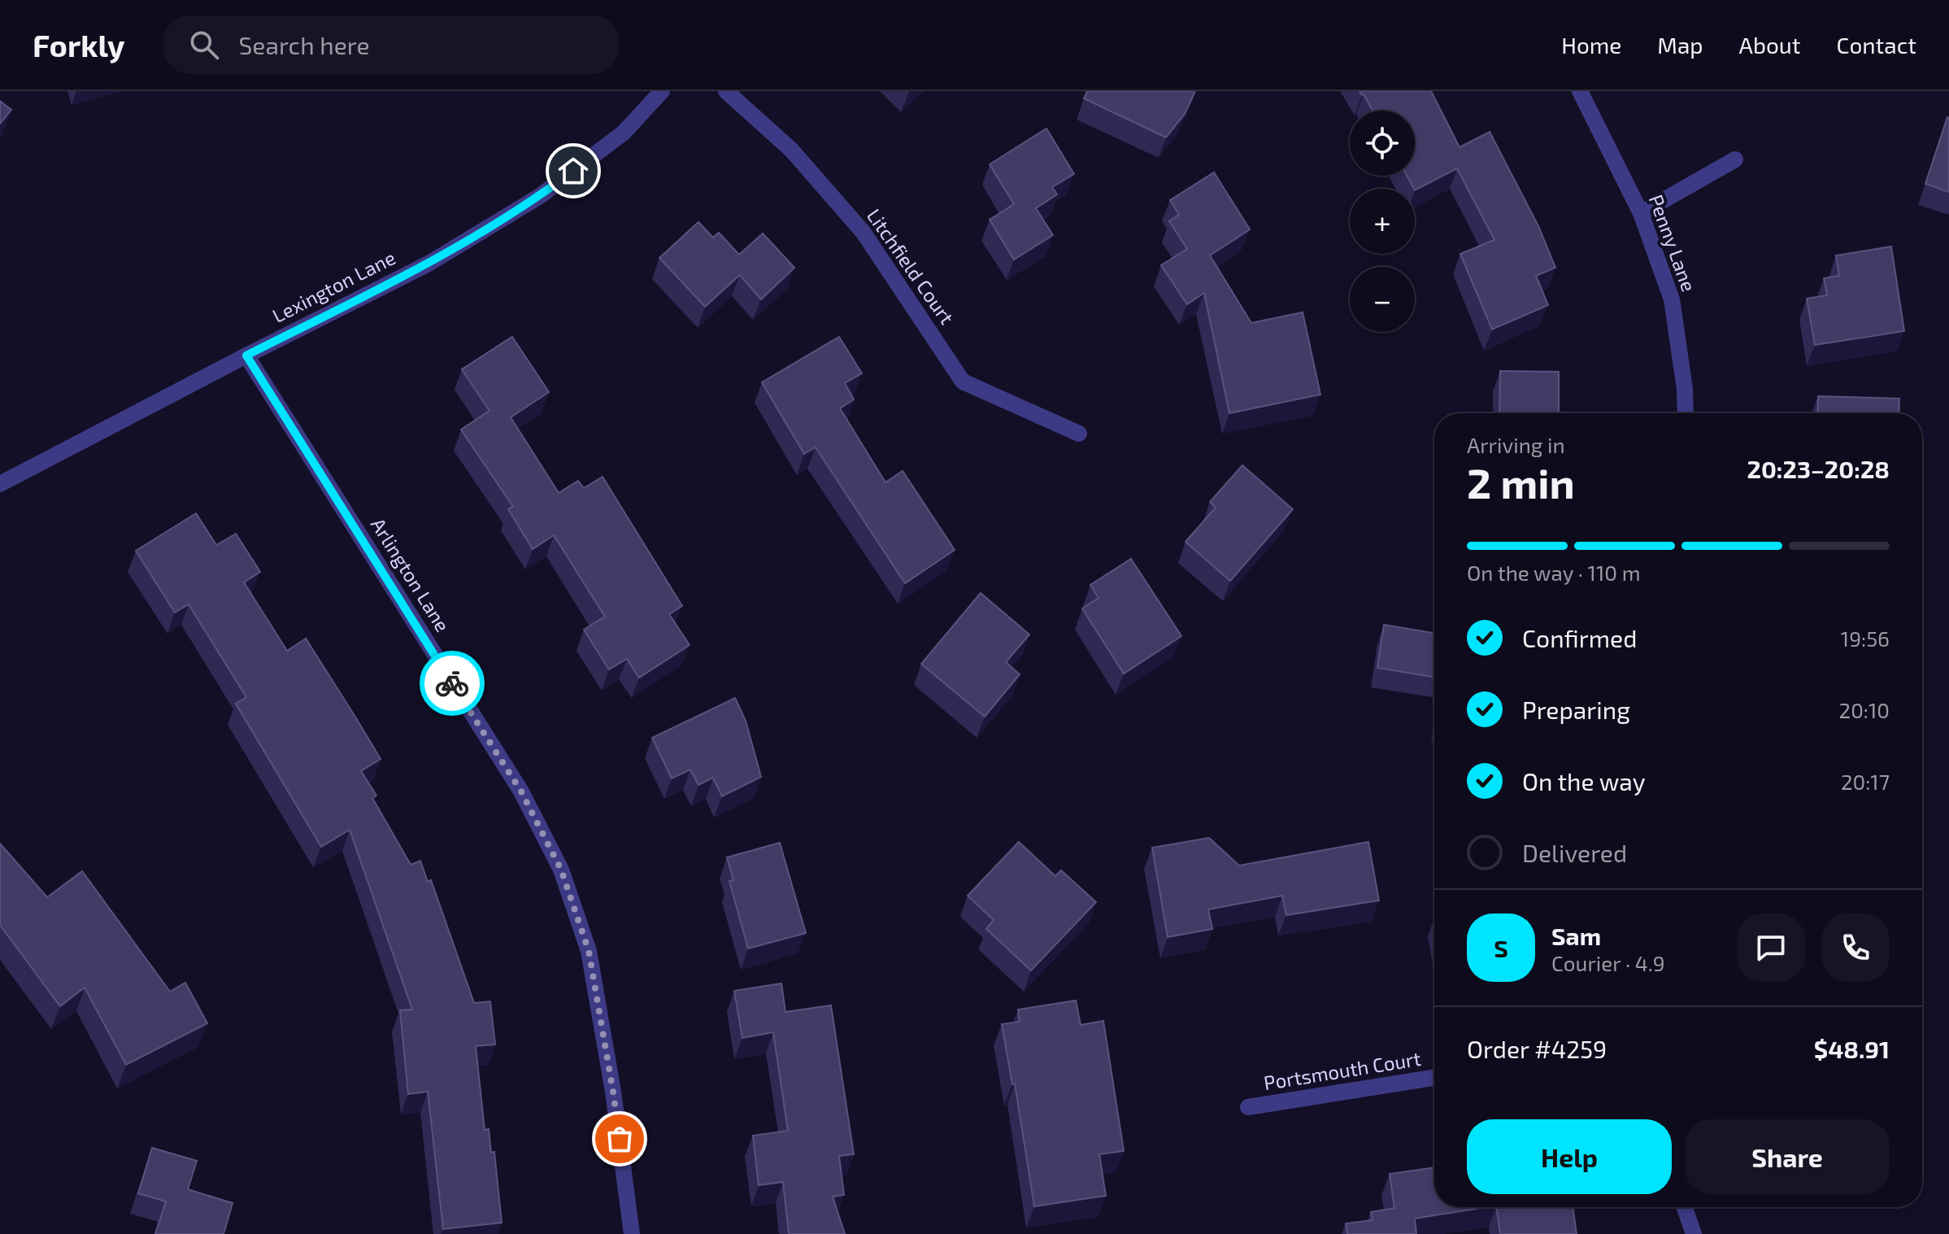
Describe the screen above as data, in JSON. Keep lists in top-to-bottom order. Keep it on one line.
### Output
{"streets":{"street":["Penny Lane","Litchfield Court","Lexington Lane","Arlington Lane","Portsmouth Court"]},"crossings":[["Lexington Lane","Arlington Lane"]],"page":{"header":"Forkly","search":"Search here","nav":["Home","Map","About","Contact"],"map_buttons":["+","−"],"heading":["2 min","Arriving in","20:23–20:28"],"panel":["Sam","Courier · 4.9","Order #4259","$48.91"],"bar":"On the way · 110 m","list":[["Confirmed","19:56"],["Preparing","20:10"],["On the way","20:17"],"Delivered"],"round":"S","buttons":["Help","Share"]}}
